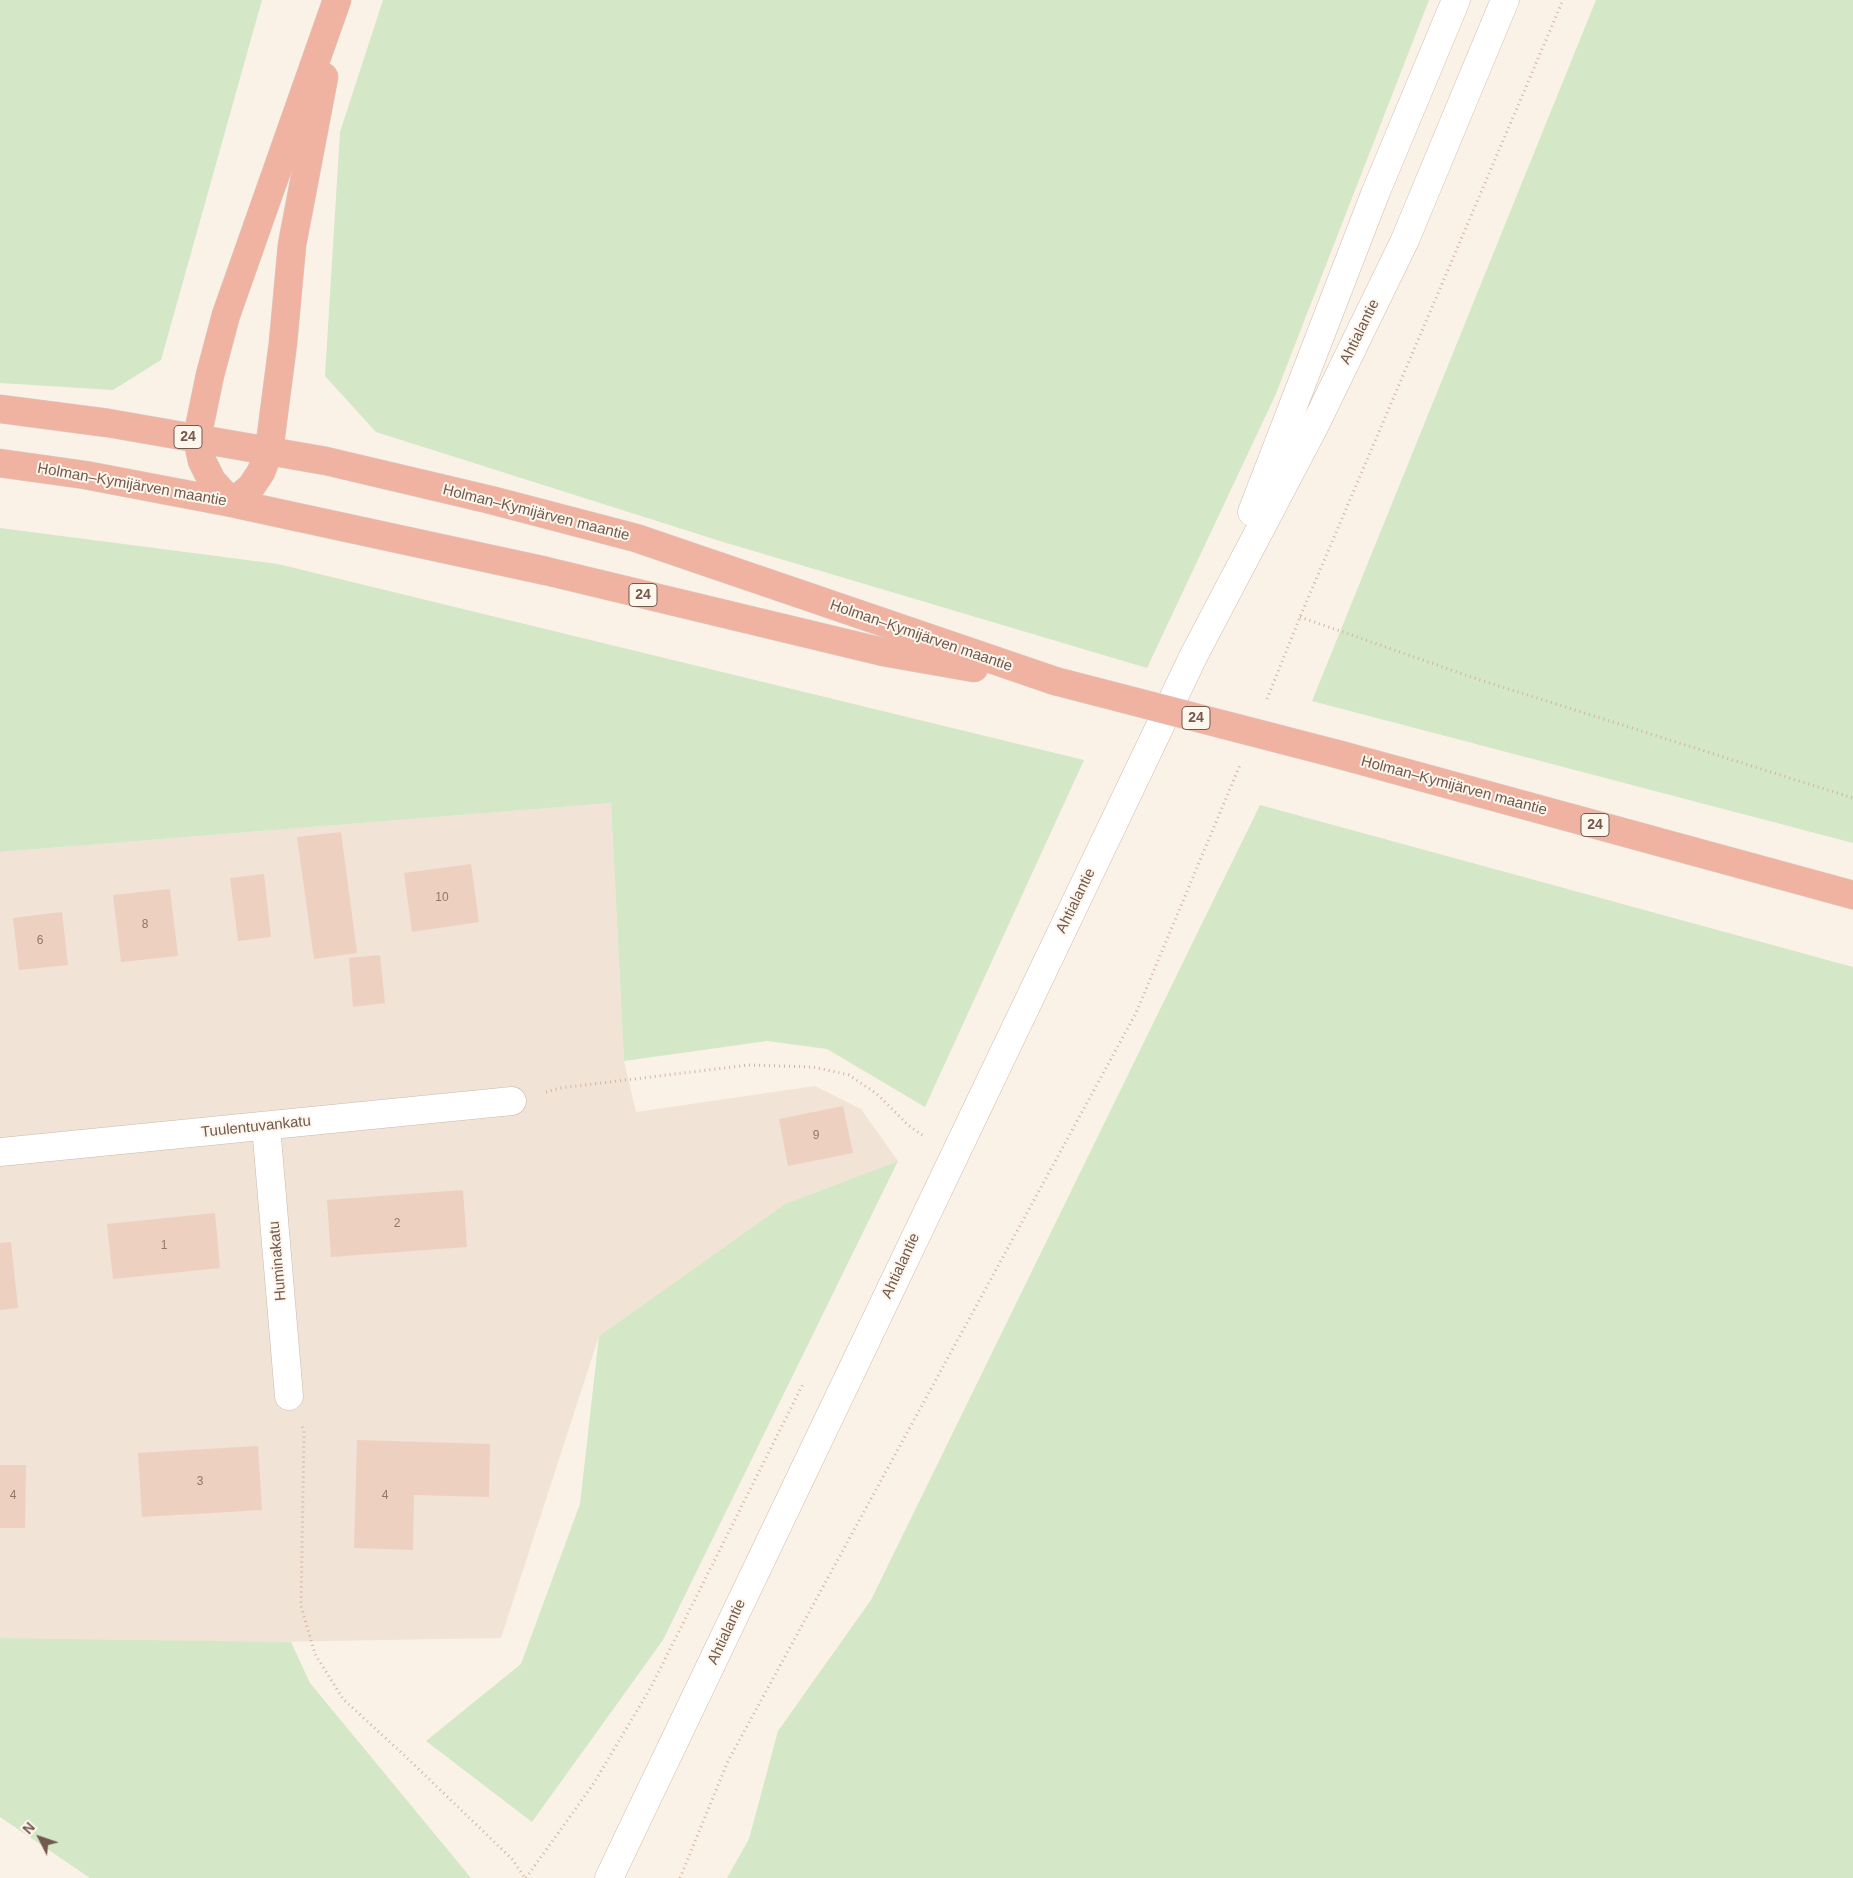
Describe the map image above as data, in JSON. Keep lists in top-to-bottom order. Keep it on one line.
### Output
{"streets":{"highway":["24","Holman–Kymijärven maantie"],"main road":["Ahtialantie","Tuulentuvankatu","Huminakatu"]},"crossings":[["Tuulentuvankatu","Huminakatu"]],"house_numbers":["10","8","6","9","2","1","3","4","4"],"north":"top left"}
